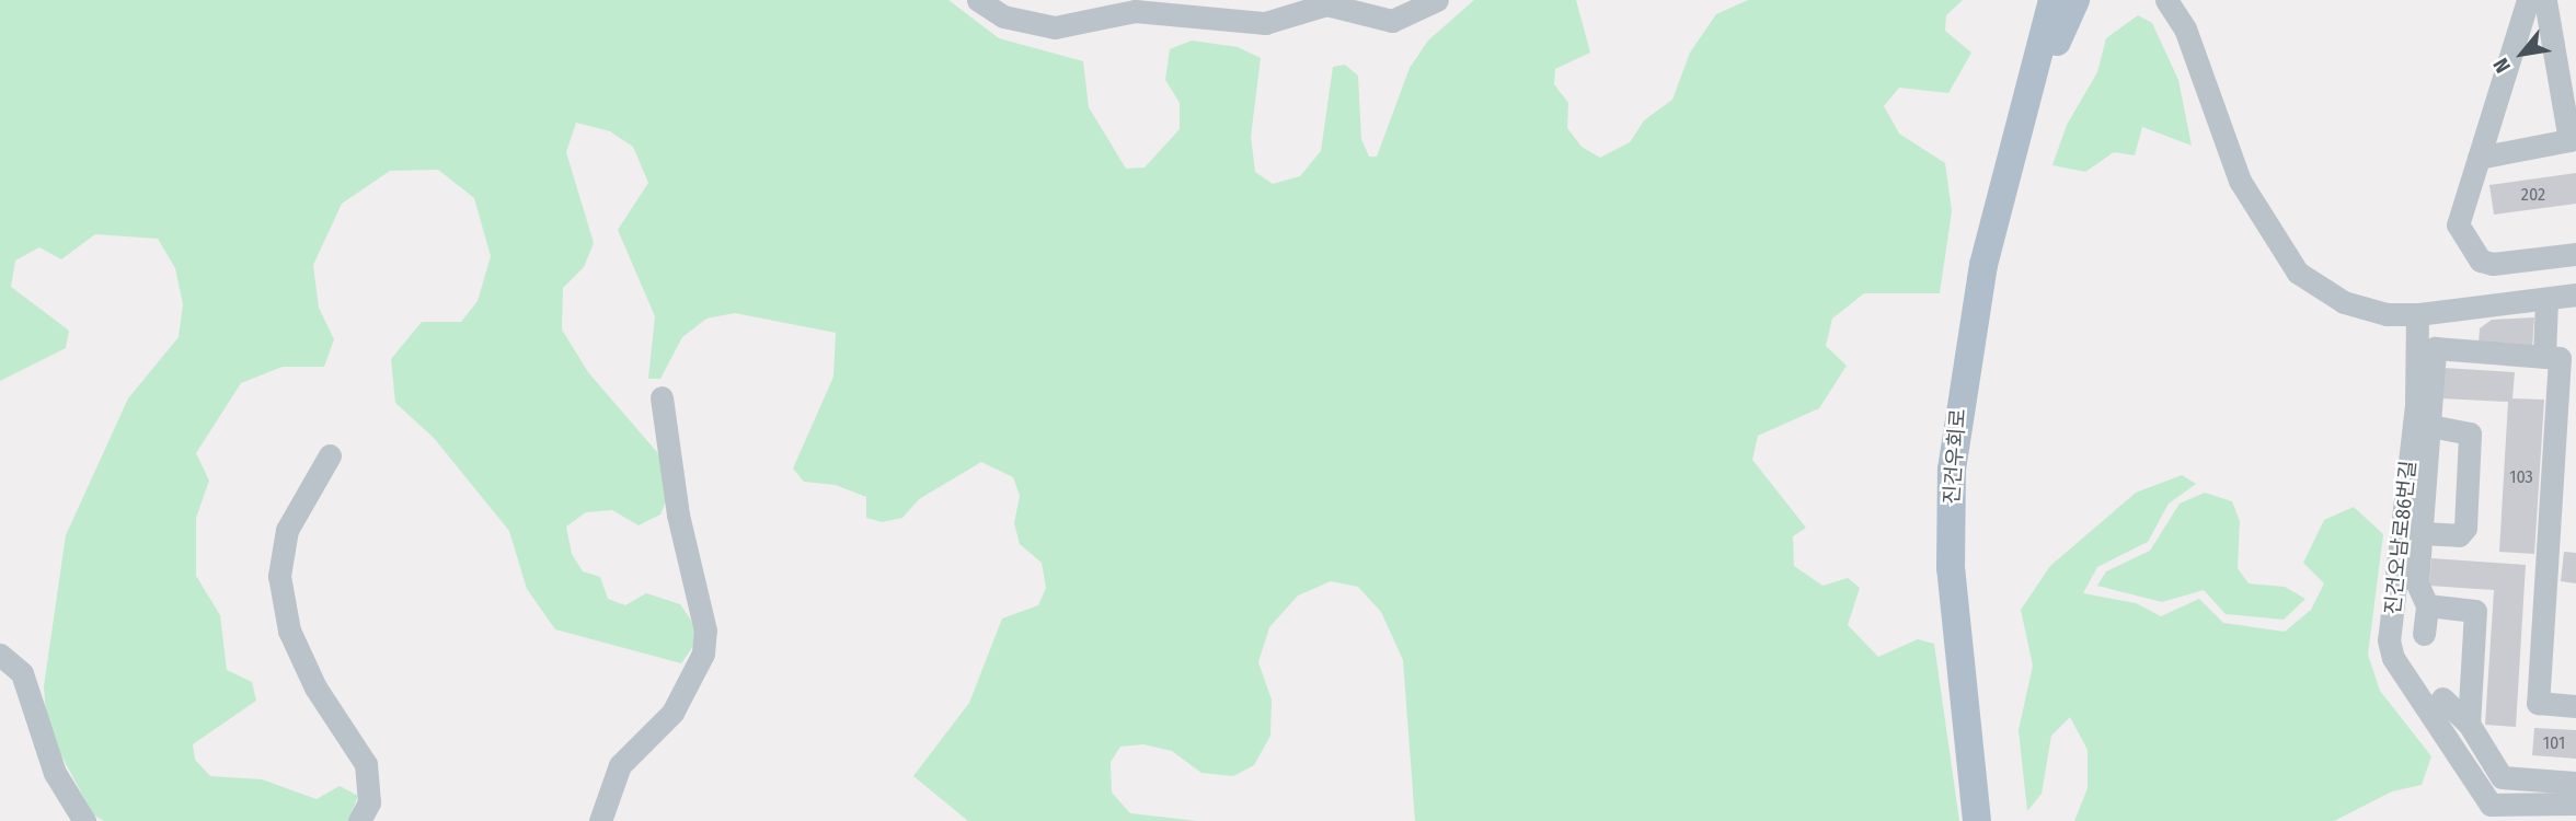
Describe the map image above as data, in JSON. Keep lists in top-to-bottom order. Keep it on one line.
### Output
{"streets":{"main road":["진건우회로"],"street":["진건오남로86번길"]},"house_numbers":["202","103","101"],"north":"bottom left"}
